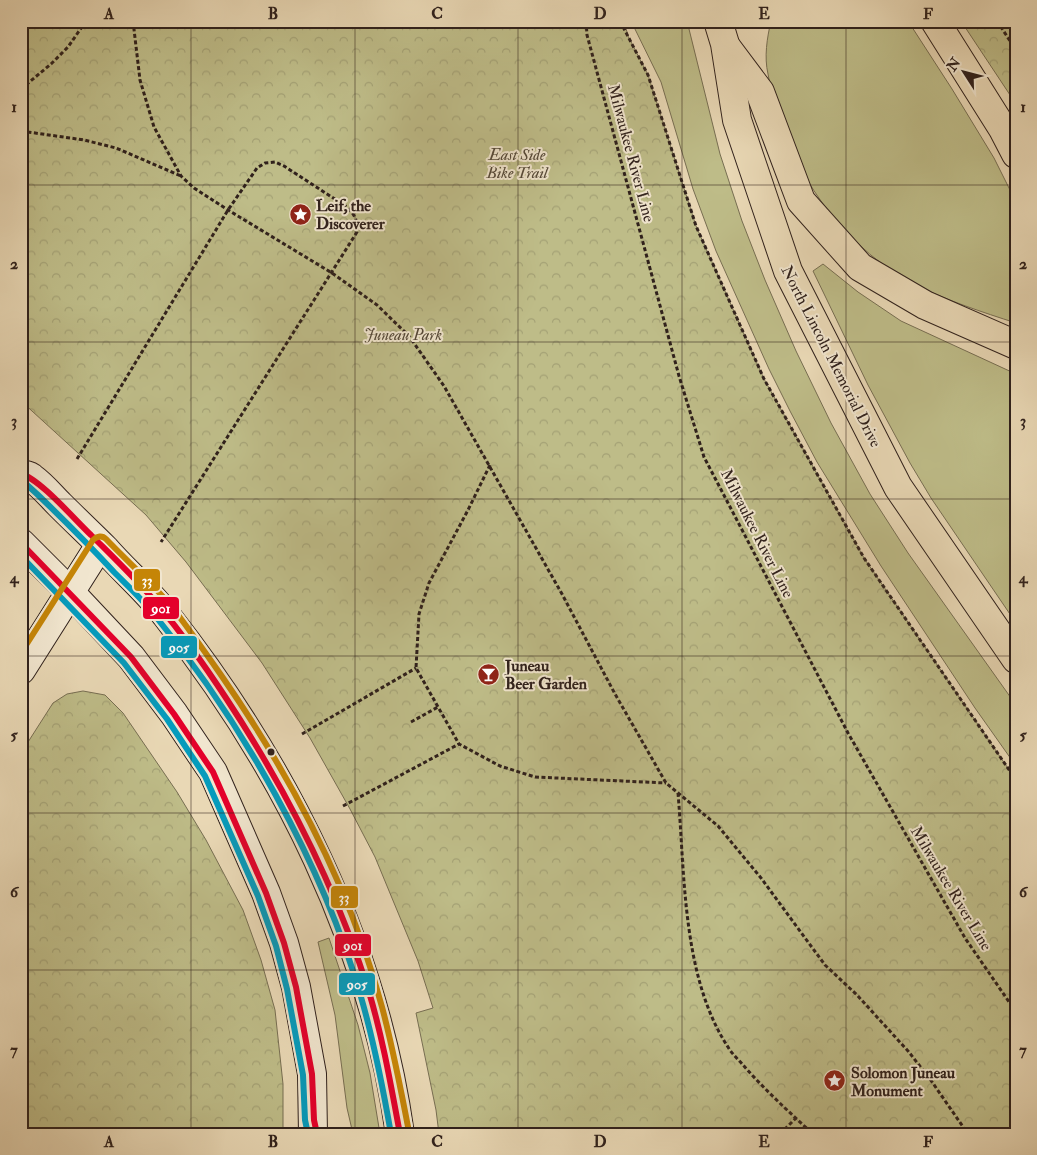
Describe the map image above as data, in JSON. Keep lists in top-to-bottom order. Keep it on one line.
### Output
{"streets":{"main road":["North Lincoln Memorial Drive"],"path":["Milwaukee River Line"]},"parks":["East Side Bike Trail","Juneau Park"],"places":{"place":["Leif, the Discoverer","Solomon Juneau Monument"],"bar":["Juneau Beer Garden"]},"lines":["transit line 901","transit line 905","transit line 33"],"north":"top left","grid":{"columns":["A","B","C","D","E","F"],"rows":["1","2","3","4","5","6","7"]}}
